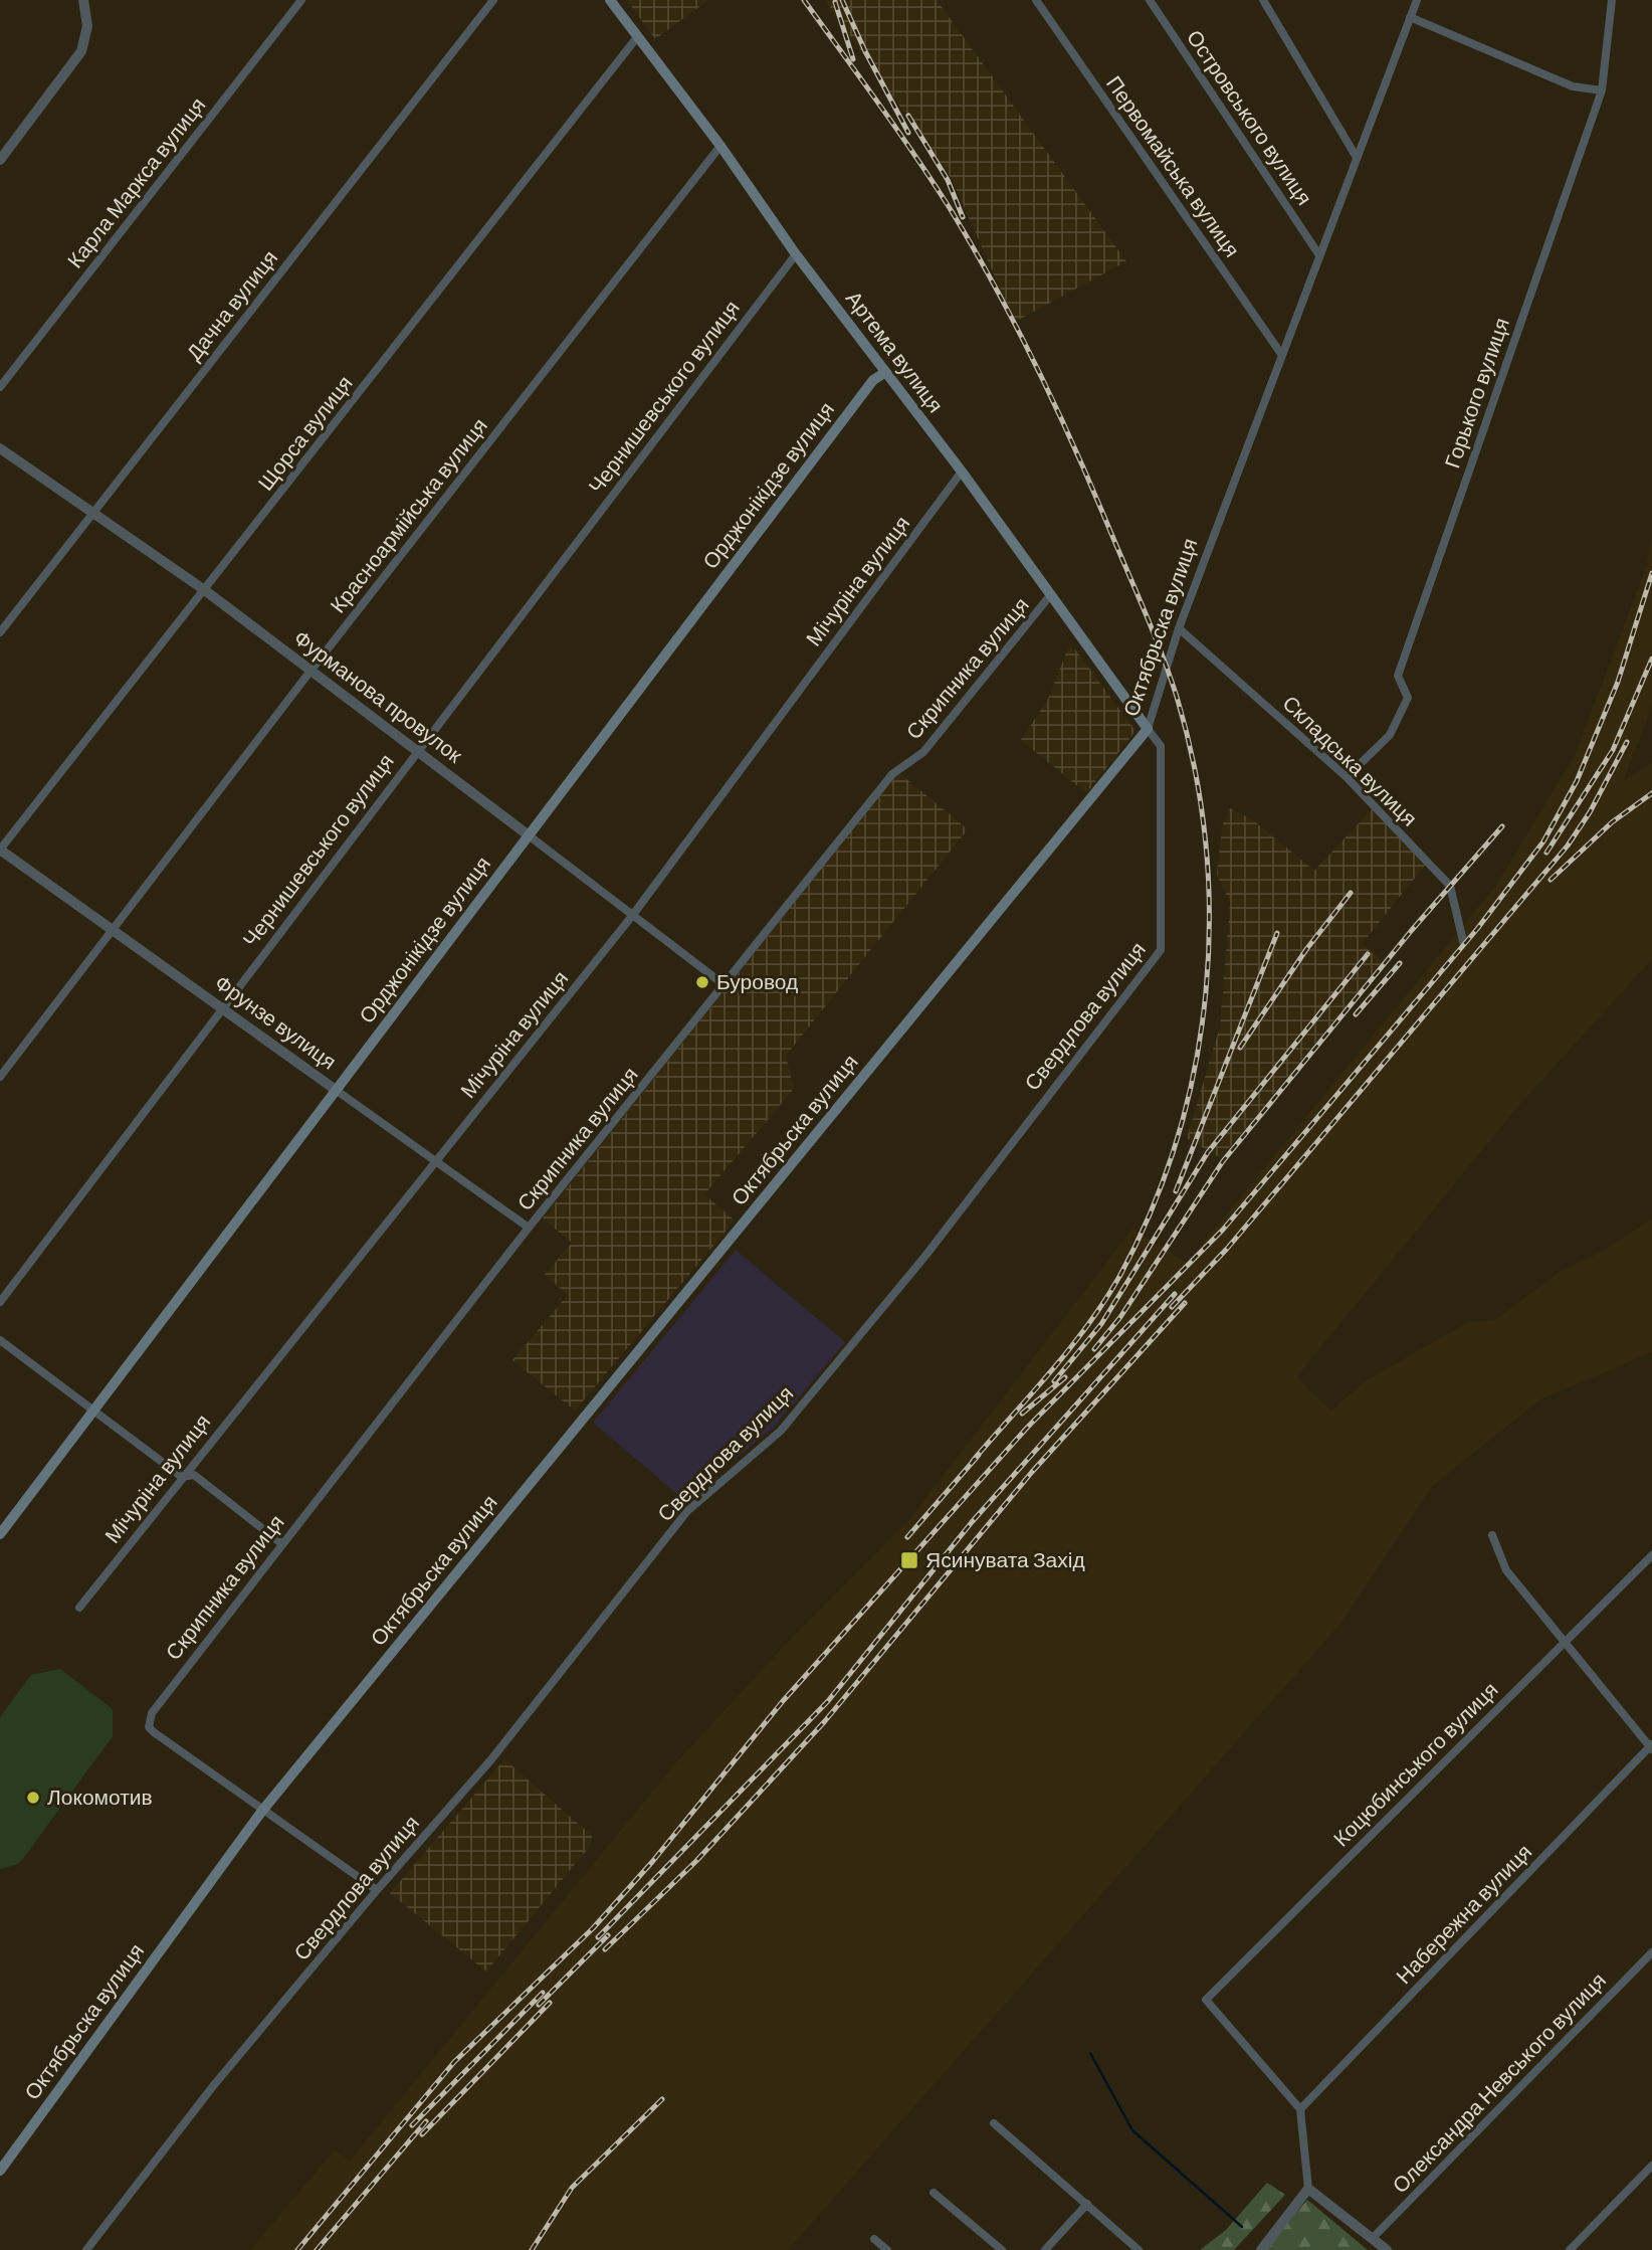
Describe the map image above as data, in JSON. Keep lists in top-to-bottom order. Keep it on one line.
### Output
{"streets":{"main road":["Артема вулиця","Орджонікідзе вулиця","Октябрьска вулиця"],"street":["Островського вулиця","Первомайська вулиця","Карла Маркса вулиця","Дачна вулиця","Горького вулиця","Чернишевського вулиця","Щорса вулиця","Красноармійська вулиця","Мічуріна вулиця","Скрипника вулиця","Фурманова провулок","Складська вулиця","Свердлова вулиця","Фрунзе вулиця","Коцюбинського вулиця","Набережна вулиця","Олександра Невського вулиця"]},"crossings":[["Островського вулиця","Октябрьска вулиця"],["Первомайська вулиця","Октябрьска вулиця"],["Дачна вулиця","Фурманова провулок"],["Артема вулиця","Чернишевського вулиця"],["Артема вулиця","Щорса вулиця"],["Артема вулиця","Орджонікідзе вулиця"],["Артема вулиця","Красноармійська вулиця"],["Артема вулиця","Мічуріна вулиця"],["Артема вулиця","Октябрьска вулиця"],["Артема вулиця","Скрипника вулиця"],["Артема вулиця","Свердлова вулиця"],["Горького вулиця","Складська вулиця"],["Чернишевського вулиця","Фурманова провулок"],["Чернишевського вулиця","Фрунзе вулиця"],["Щорса вулиця","Фурманова провулок"],["Щорса вулиця","Фрунзе вулиця"],["Орджонікідзе вулиця","Фурманова провулок"],["Орджонікідзе вулиця","Фрунзе вулиця"],["Красноармійська вулиця","Фурманова провулок"],["Красноармійська вулиця","Фрунзе вулиця"],["Мічуріна вулиця","Фурманова провулок"],["Мічуріна вулиця","Фрунзе вулиця"],["Октябрьска вулиця","Скрипника вулиця"],["Октябрьска вулиця","Складська вулиця"],["Октябрьска вулиця","Свердлова вулиця"],["Скрипника вулиця","Фурманова провулок"],["Скрипника вулиця","Фрунзе вулиця"],["Коцюбинського вулиця","Набережна вулиця"]],"places":{"other":["Буровод","Локомотив"],"transit":["Ясинувата Захід"]}}
